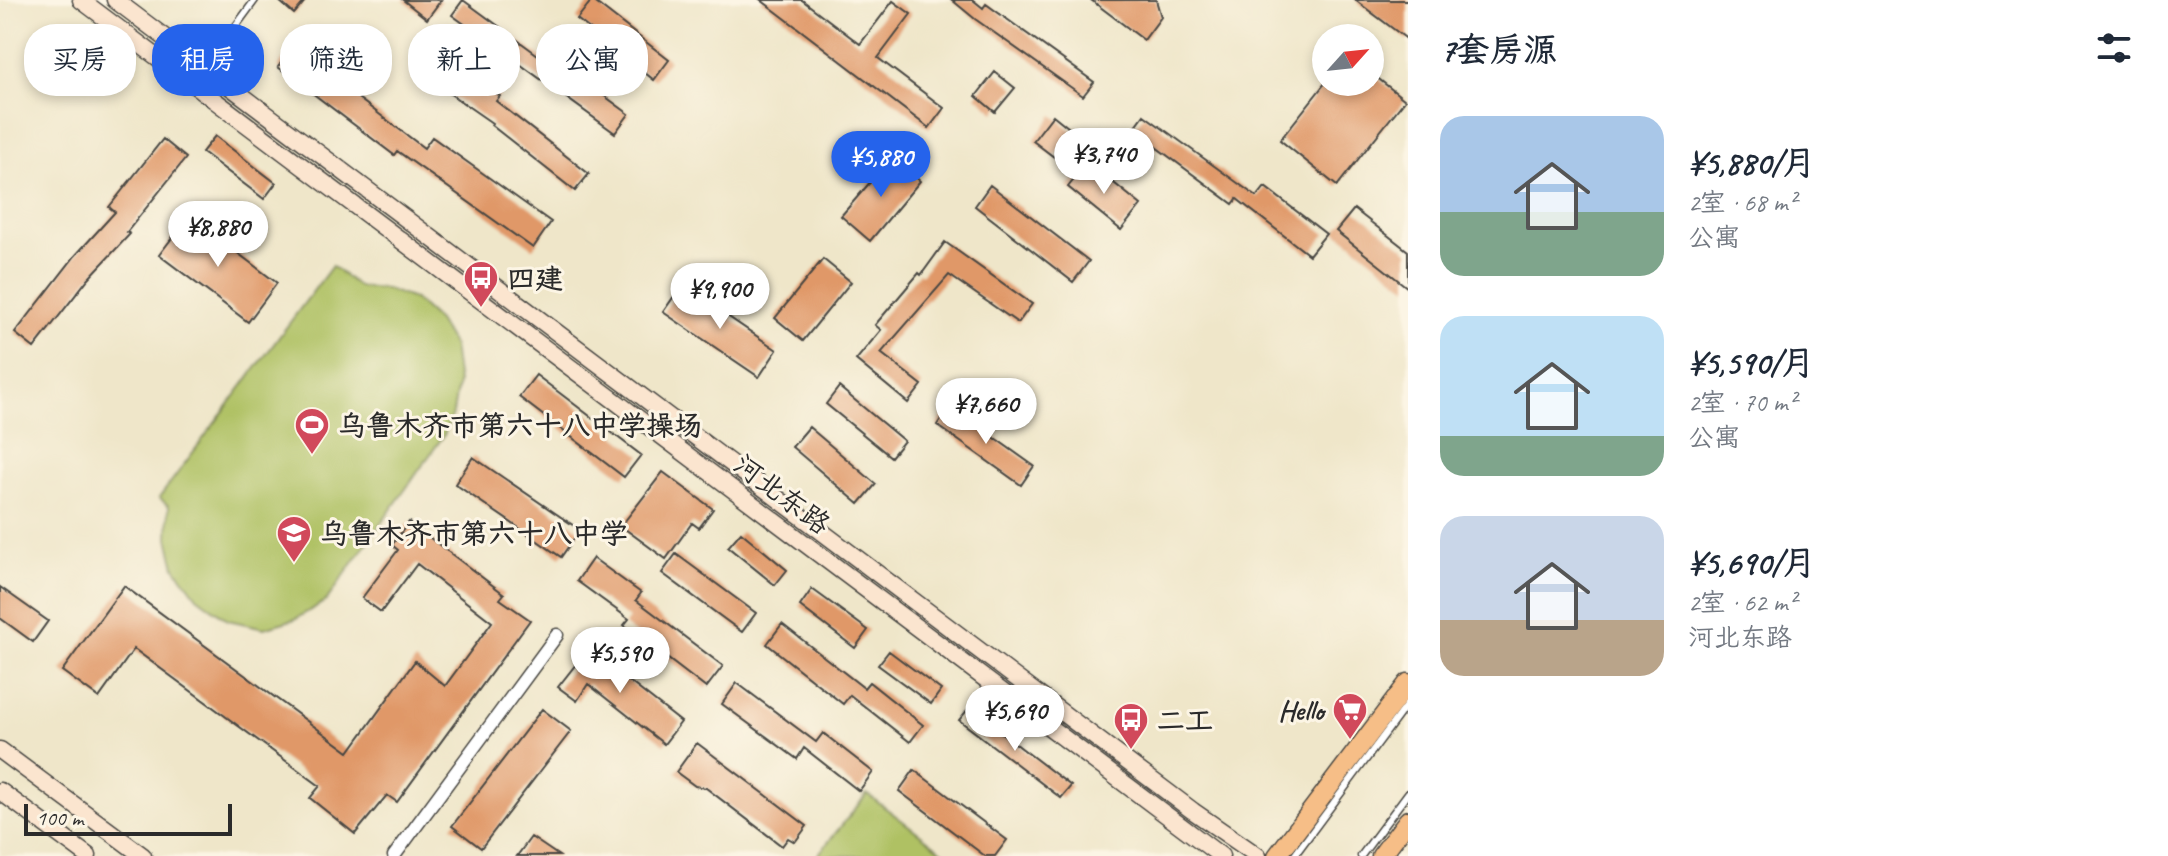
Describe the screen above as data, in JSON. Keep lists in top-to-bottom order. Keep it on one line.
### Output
{"streets":{"main road":["河北东路"]},"places":{"bus stop":["四建","二工"],"sports":["乌鲁木齐市第六十八中学操场"],"school or university":["乌鲁木齐市第六十八中学"],"supermarket":["Hello"]},"scale_bar":"100 m","north":"top right","page":{"heading":"7套房源","chip":["买房","租房","筛选","新上","公寓"],"list":[{"name":"¥5,880/月","note":"2室 · 68 m² · 公寓"},{"name":"¥5,590/月","note":"2室 · 70 m² · 公寓"},{"name":"¥5,690/月","note":"2室 · 62 m² · 河北东路"}],"price":["¥3,740","¥5,880","¥8,880","¥9,900","¥7,660","¥5,590","¥5,690"],"scale":"100 m"}}
